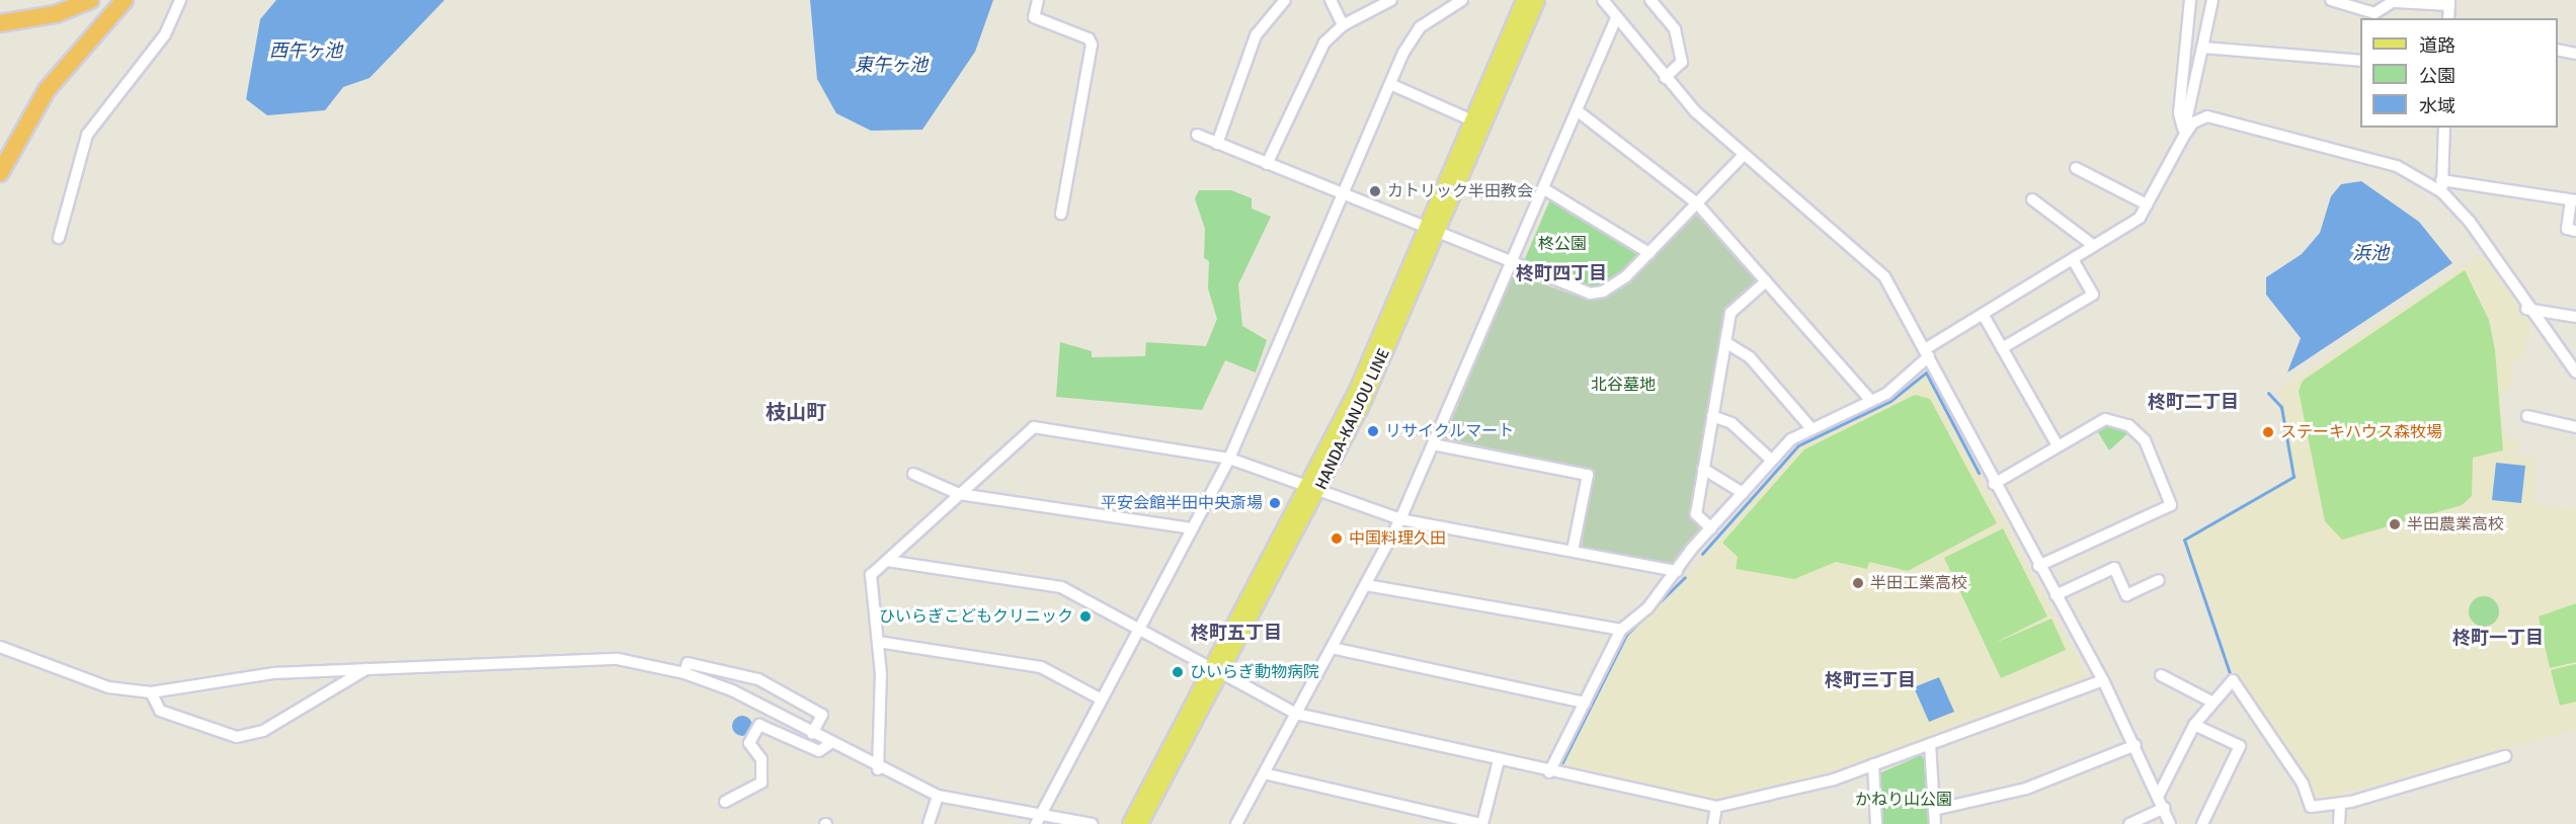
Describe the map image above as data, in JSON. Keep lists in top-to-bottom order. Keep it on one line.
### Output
{"streets":{"main road":["HANDA-KANJOU LINE"]},"districts":["柊町四丁目","柊町二丁目","枝山町","柊町五丁目","柊町一丁目","柊町三丁目"],"water":["西午ヶ池","東午ヶ池","浜池"],"parks":["柊公園","北谷墓地","かねり山公園"],"places":["カトリック半田教会","リサイクルマート","ステーキハウス森牧場","平安会館半田中央斎場","半田農業高校","中国料理久田","半田工業高校","ひいらぎこどもクリニック","ひいらぎ動物病院"],"legend":["道路","公園","水域"]}
